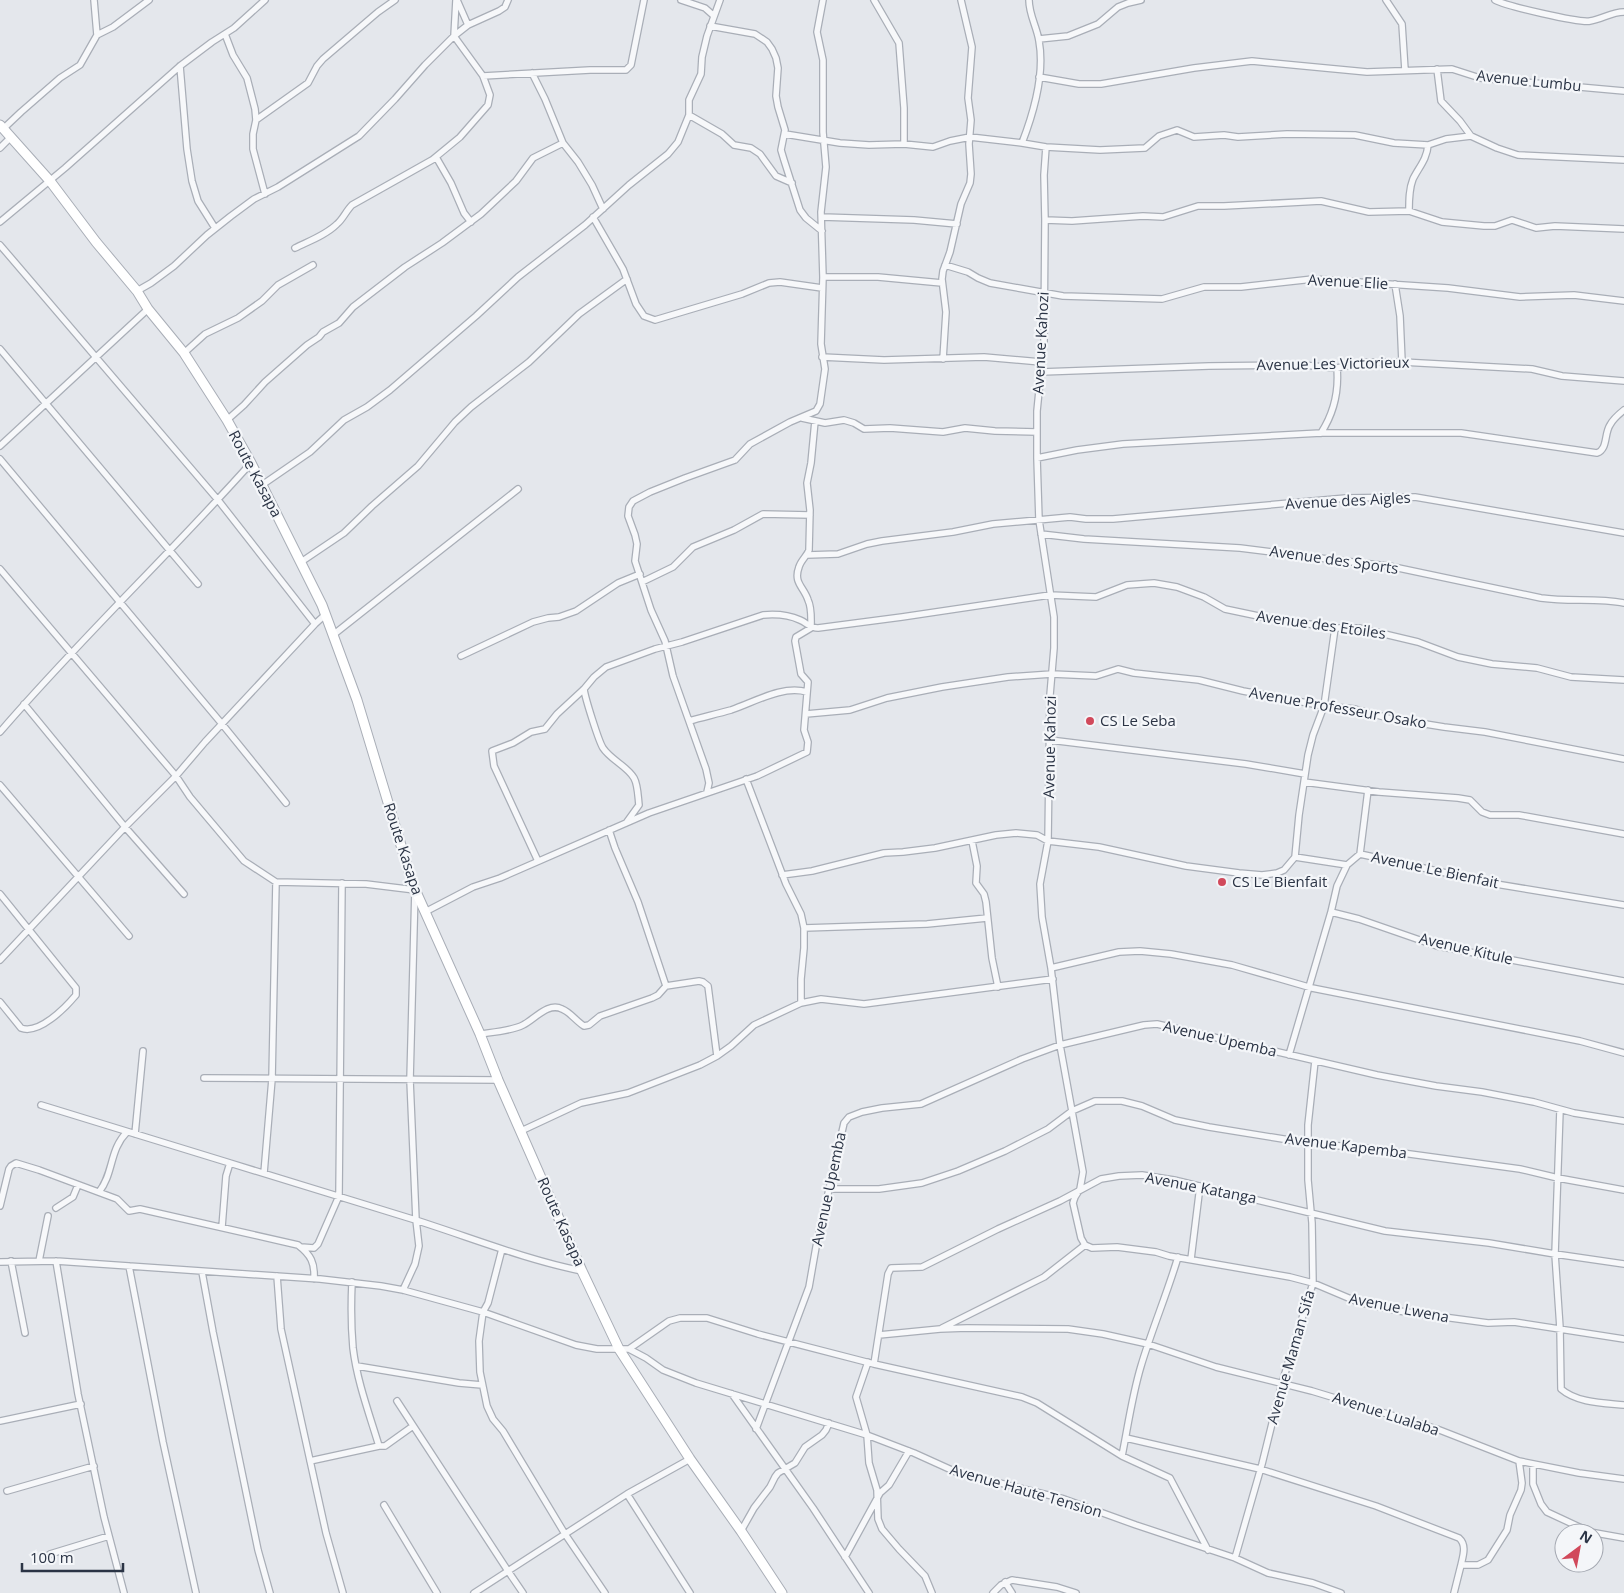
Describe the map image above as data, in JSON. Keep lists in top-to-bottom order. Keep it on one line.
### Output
{"streets":{"main road":["Route Kasapa"],"street":["Avenue Lumbu","Avenue Elie","Avenue Kahozi","Avenue Les Victorieux","Avenue des Aigles","Avenue des Sports","Avenue des Etoiles","Avenue Professeur Osako","Avenue Le Bienfait","Avenue Kitule","Avenue Upemba","Avenue Kapemba","Avenue Katanga","Avenue Lwena","Avenue Maman Sifa","Avenue Lualaba","Avenue Haute Tension"]},"crossings":[["Avenue Elie","Avenue Kahozi"],["Avenue Kahozi","Avenue Les Victorieux"],["Avenue Kahozi","Avenue des Aigles"],["Avenue Kahozi","Avenue des Sports"],["Avenue Kahozi","Avenue des Etoiles"],["Avenue Kahozi","Avenue Professeur Osako"],["Avenue Kahozi","Avenue Upemba"],["Avenue Kahozi","Avenue Kapemba"],["Avenue Kahozi","Avenue Katanga"],["Avenue Upemba","Avenue Kapemba"],["Avenue Upemba","Avenue Maman Sifa"],["Avenue Upemba","Avenue Haute Tension"],["Avenue Kapemba","Avenue Maman Sifa"],["Avenue Katanga","Avenue Maman Sifa"],["Avenue Katanga","Avenue Lualaba"],["Avenue Katanga","Avenue Haute Tension"],["Avenue Lwena","Avenue Maman Sifa"],["Avenue Maman Sifa","Avenue Lualaba"],["Avenue Maman Sifa","Avenue Haute Tension"]],"places":["CS Le Seba","CS Le Bienfait"],"scale_bar":"100 m","north":"top right"}
